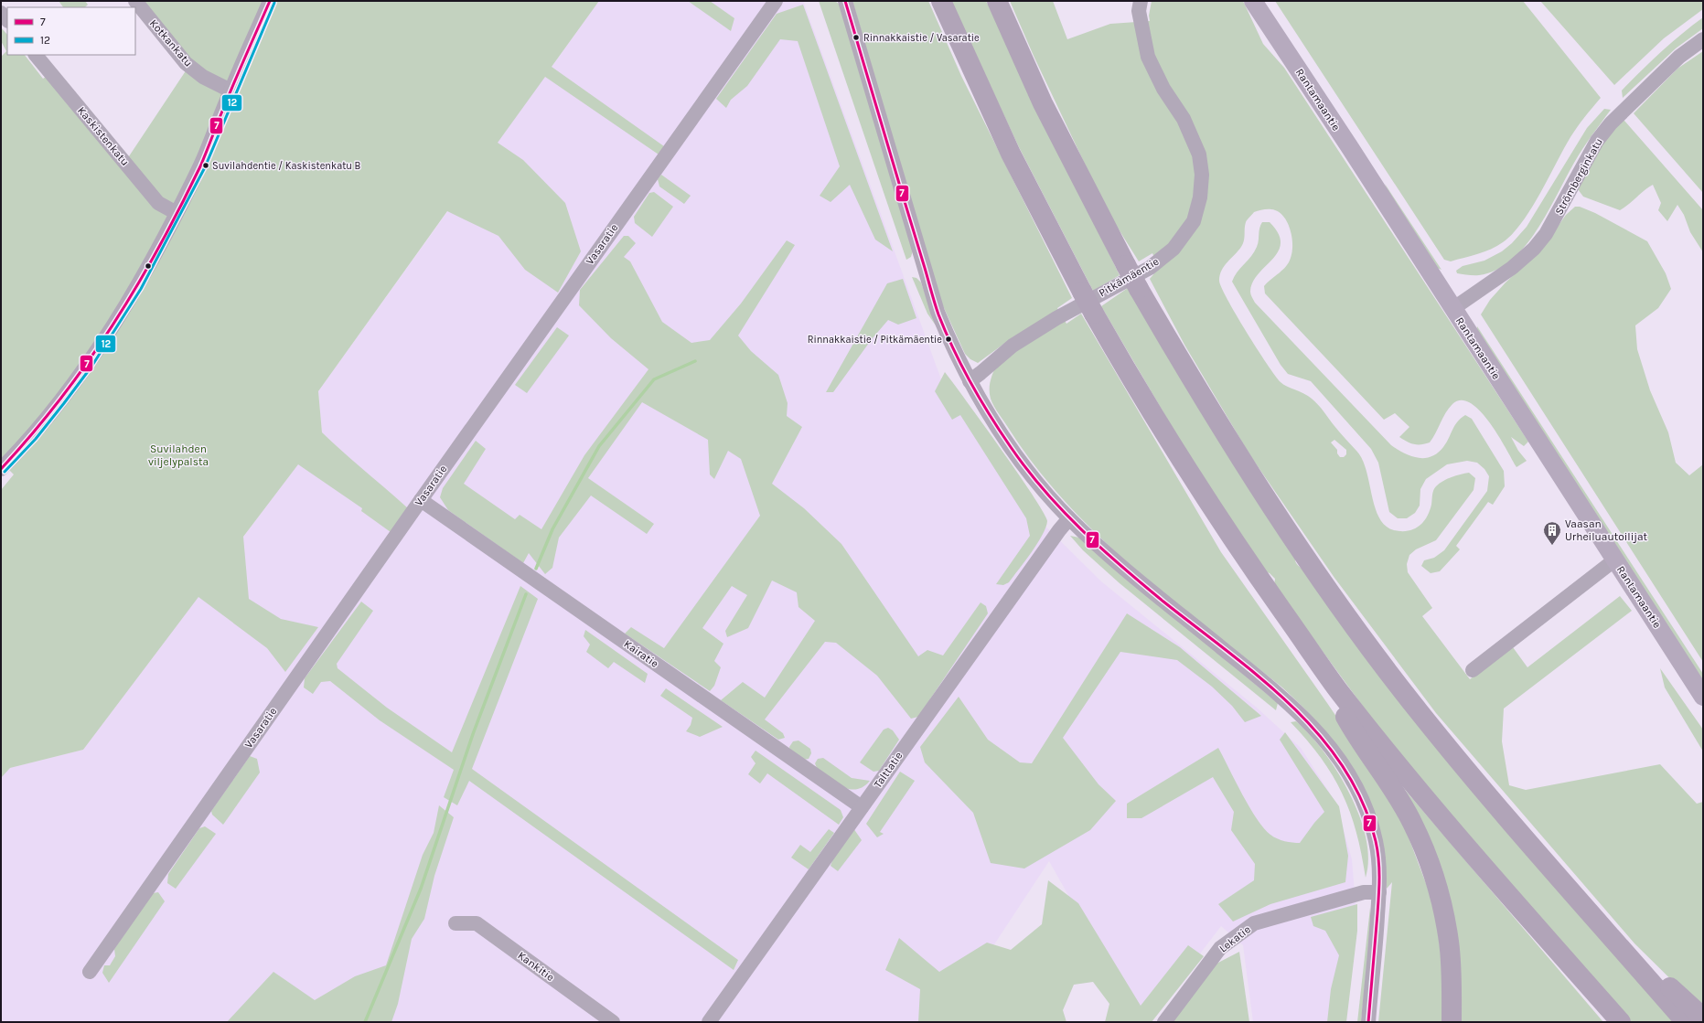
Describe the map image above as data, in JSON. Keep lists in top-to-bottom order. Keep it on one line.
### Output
{"streets":{"main road":["Rantamaantie"],"street":["Kotkankatu","Kaskistenkatu","Strömberginkatu","Vasaratie","Pitkämäentie","Kairatie","Talttatie","Lekatie","Kankitie"]},"crossings":[["Rantamaantie","Strömberginkatu"],["Vasaratie","Kairatie"],["Kairatie","Talttatie"]],"parks":["Suvilahden viljelypalsta"],"places":{"other":["Rinnakkaistie / Vasaratie","Suvilahdentie / Kaskistenkatu B","Rinnakkaistie / Pitkämäentie"],"building":["Vaasan Urheiluautoilijat"]},"lines":["transit line 7","transit line 12"],"legend":["7","12"]}
